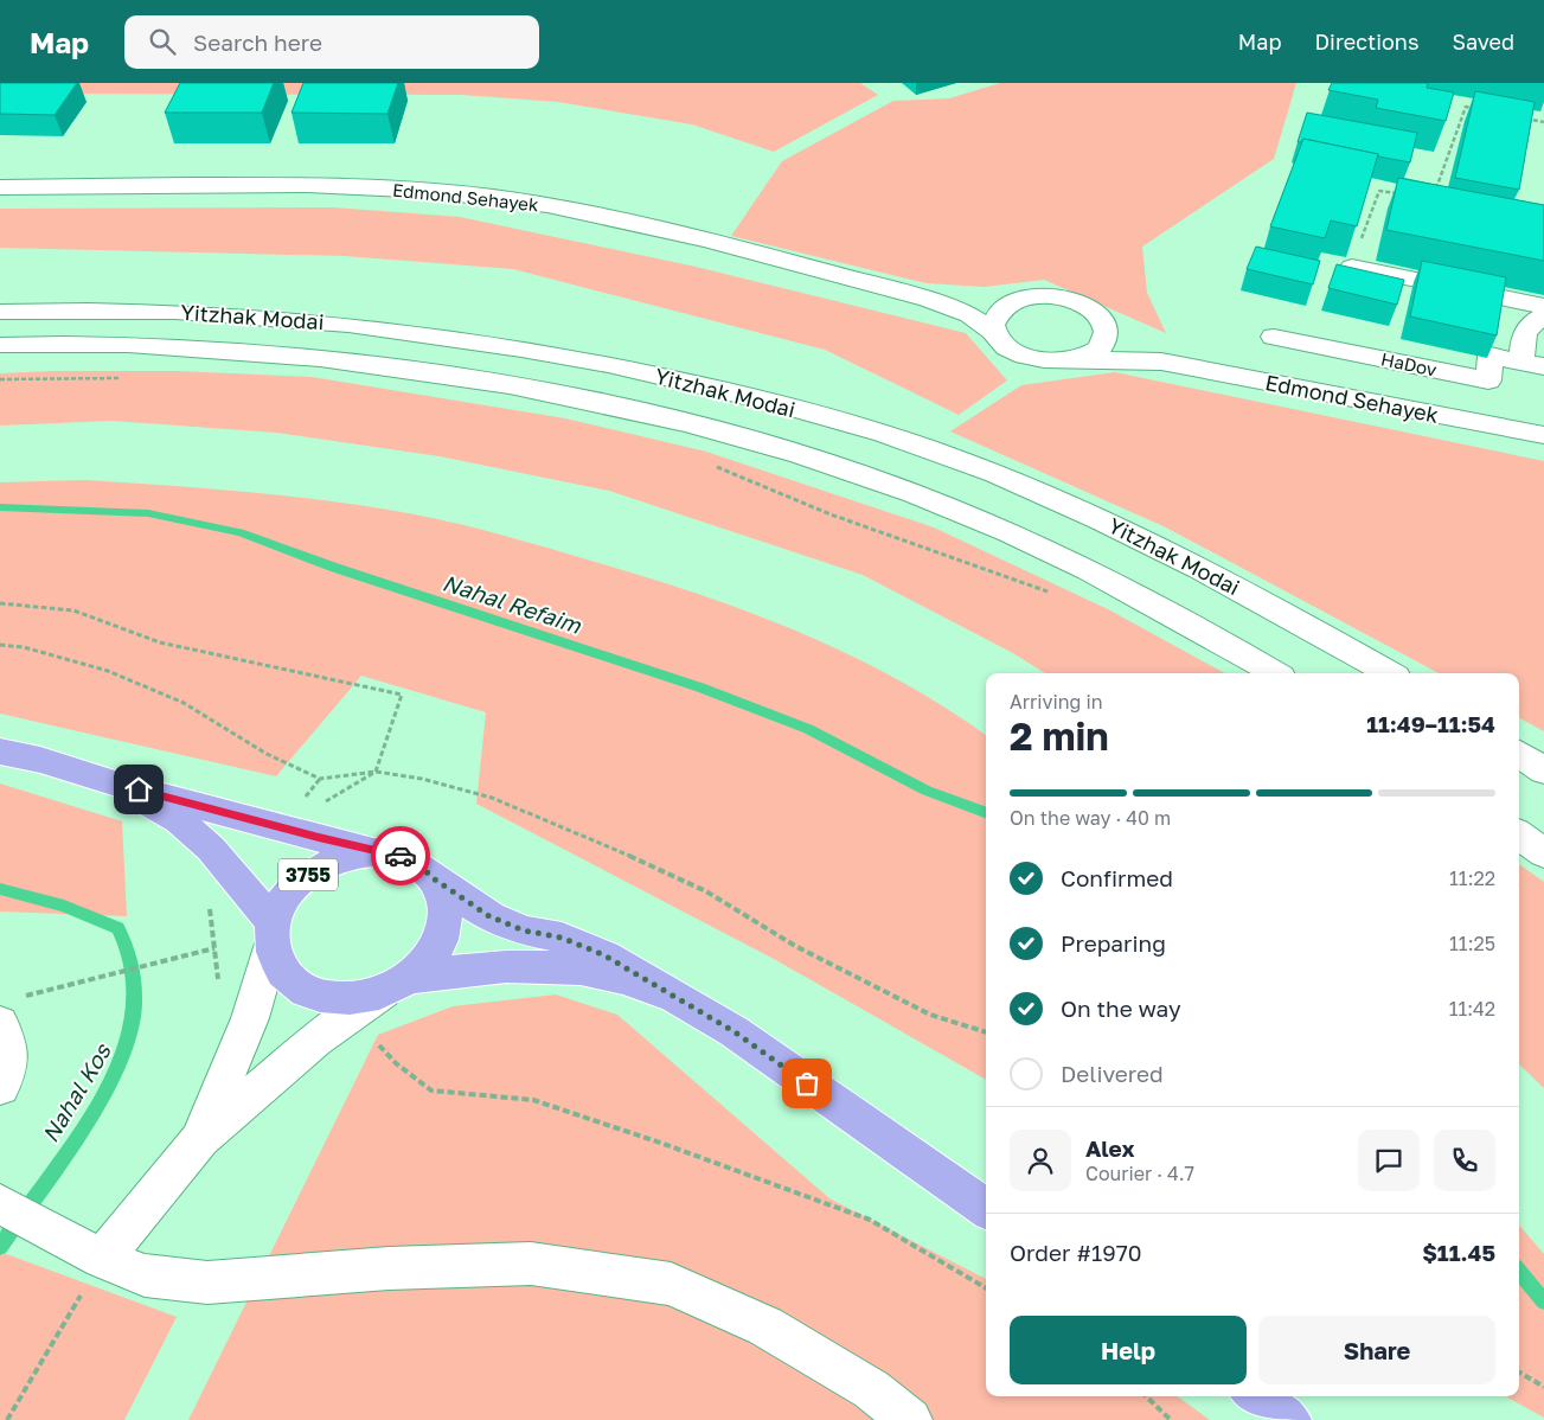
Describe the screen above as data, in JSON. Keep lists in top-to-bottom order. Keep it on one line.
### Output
{"streets":{"main road":["3755"],"street":["Edmond Sehayek","Yitzhak Modai","HaDov"]},"water":["Nahal Refaim","Nahal Kos"],"page":{"header":"Map","search":"Search here","nav":["Map","Directions","Saved"],"heading":["2 min","Arriving in","11:49–11:54"],"panel":["Alex","Courier · 4.7","Order #1970","$11.45"],"bar":"On the way · 40 m","list":[["Confirmed","11:22"],["Preparing","11:25"],["On the way","11:42"],"Delivered"],"buttons":["Help","Share"]}}
